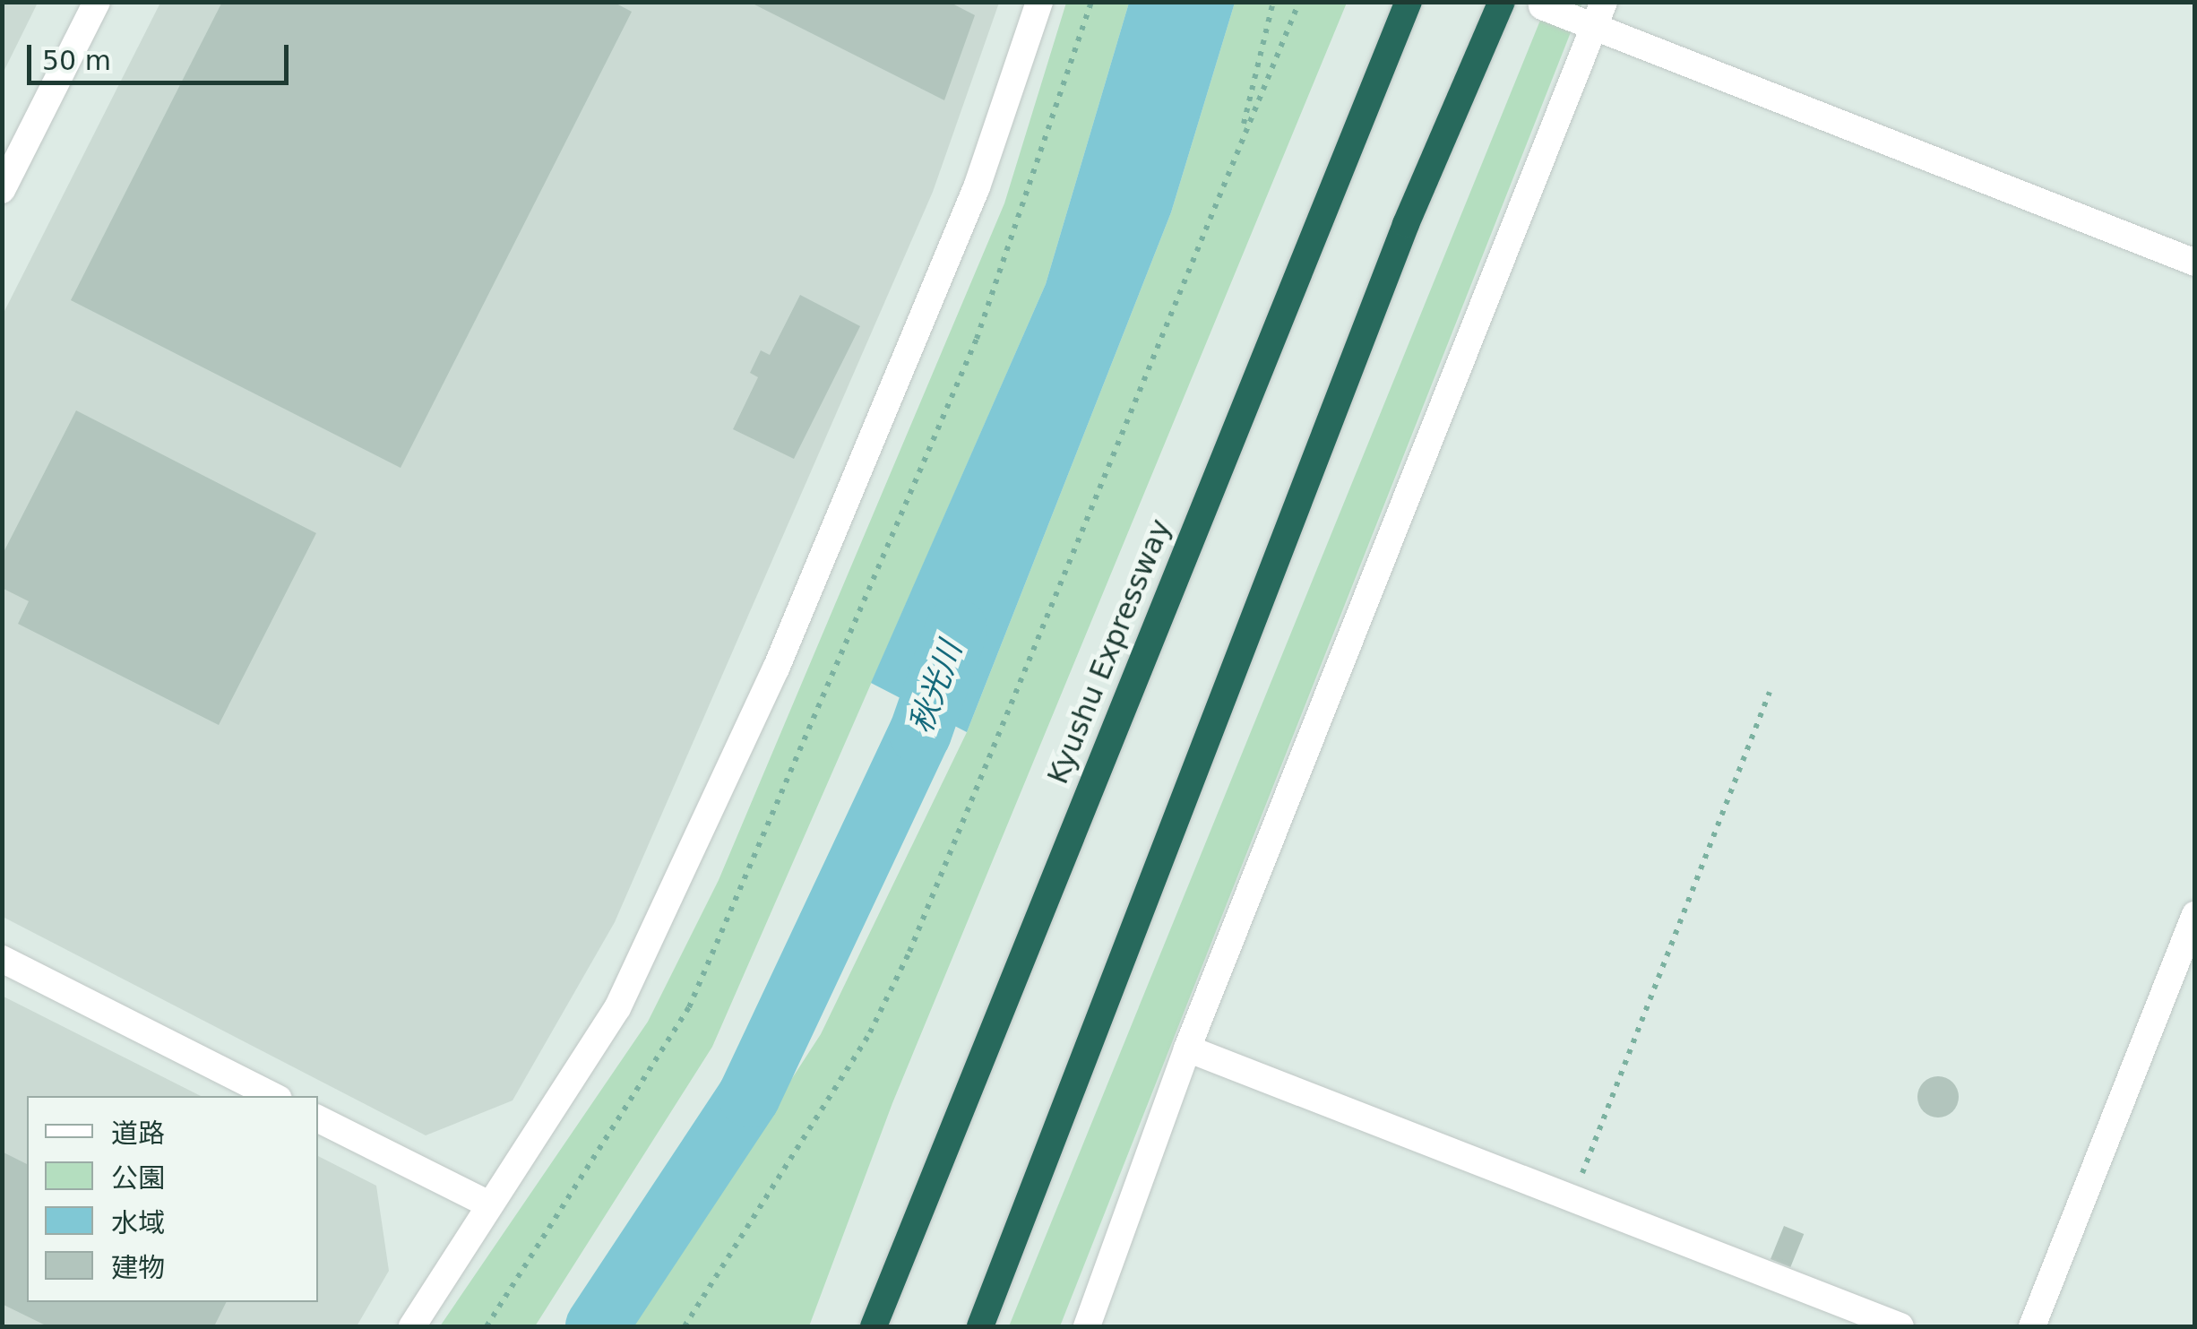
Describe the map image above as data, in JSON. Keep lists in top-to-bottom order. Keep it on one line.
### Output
{"streets":{"highway":["Kyushu Expressway"]},"water":["秋光川"],"legend":["道路","公園","水域","建物"],"scale_bar":"50 m"}
